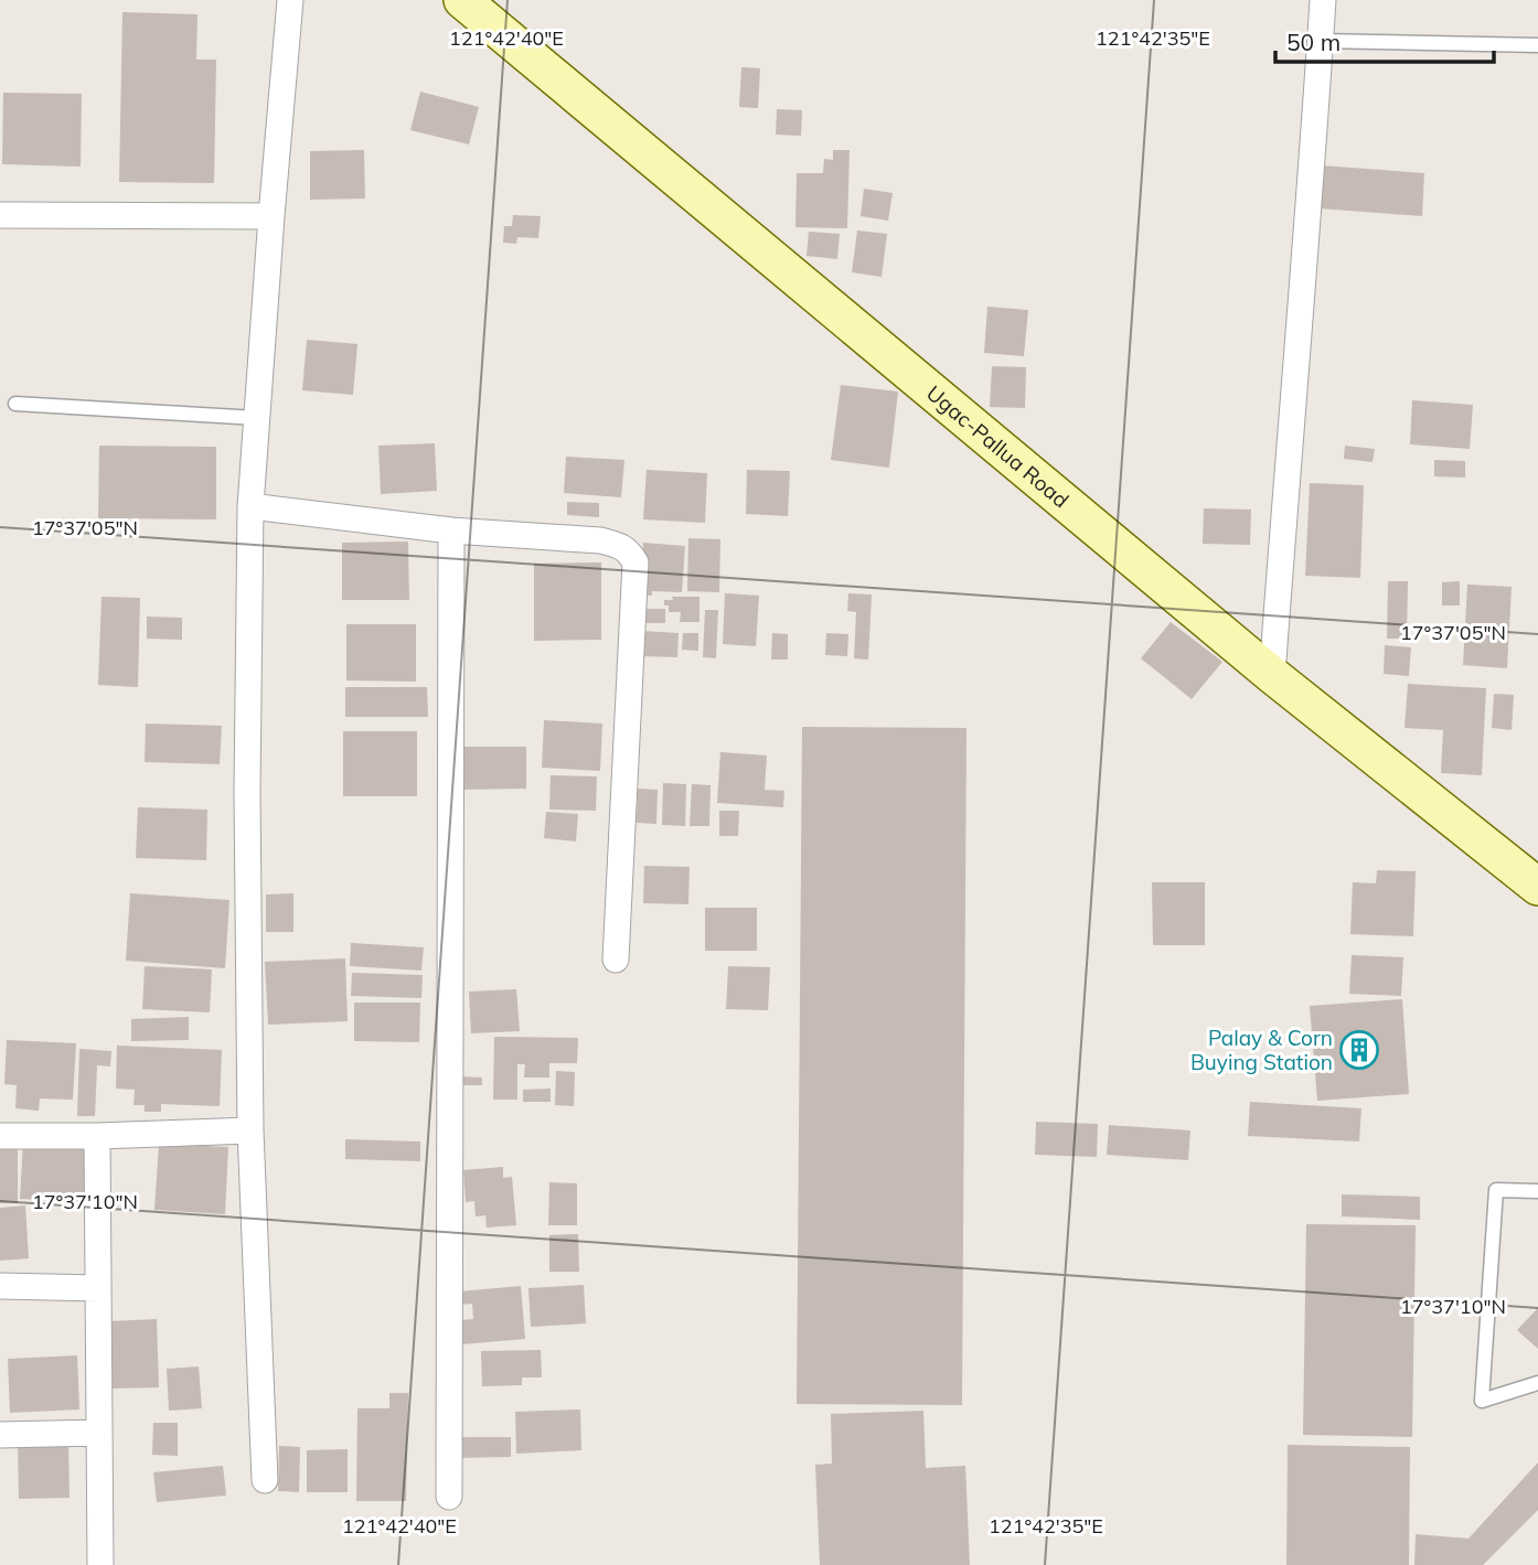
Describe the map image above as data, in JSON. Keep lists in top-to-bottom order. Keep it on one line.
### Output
{"streets":{"street":["Ugac-Pallua Road"]},"places":{"building":["Palay & Corn Buying Station"]},"scale_bar":"50 m","coordinates":["121°42'40\"E","121°42'35\"E","17°37'05\"N","17°37'10\"N"]}
